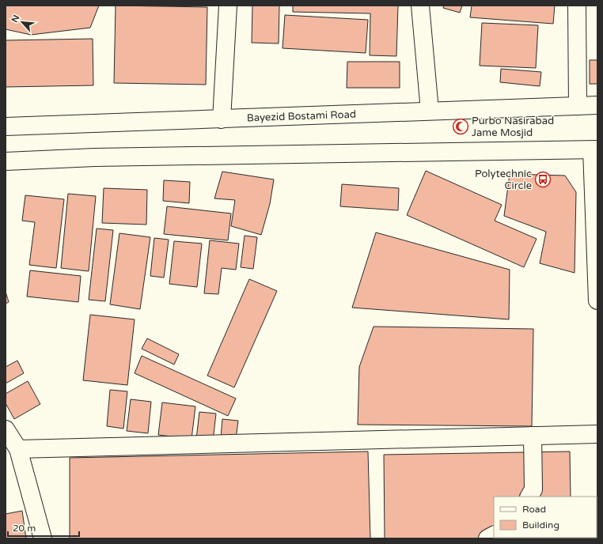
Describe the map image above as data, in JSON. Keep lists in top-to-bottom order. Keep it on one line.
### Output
{"streets":{"street":["Bayezid Bostami Road"]},"places":{"mosque":["Purbo Nasirabad Jame Mosjid"],"bus stop":["Polytechnic Circle"]},"legend":["Road","Building"],"scale_bar":"20 m","north":"top left"}
